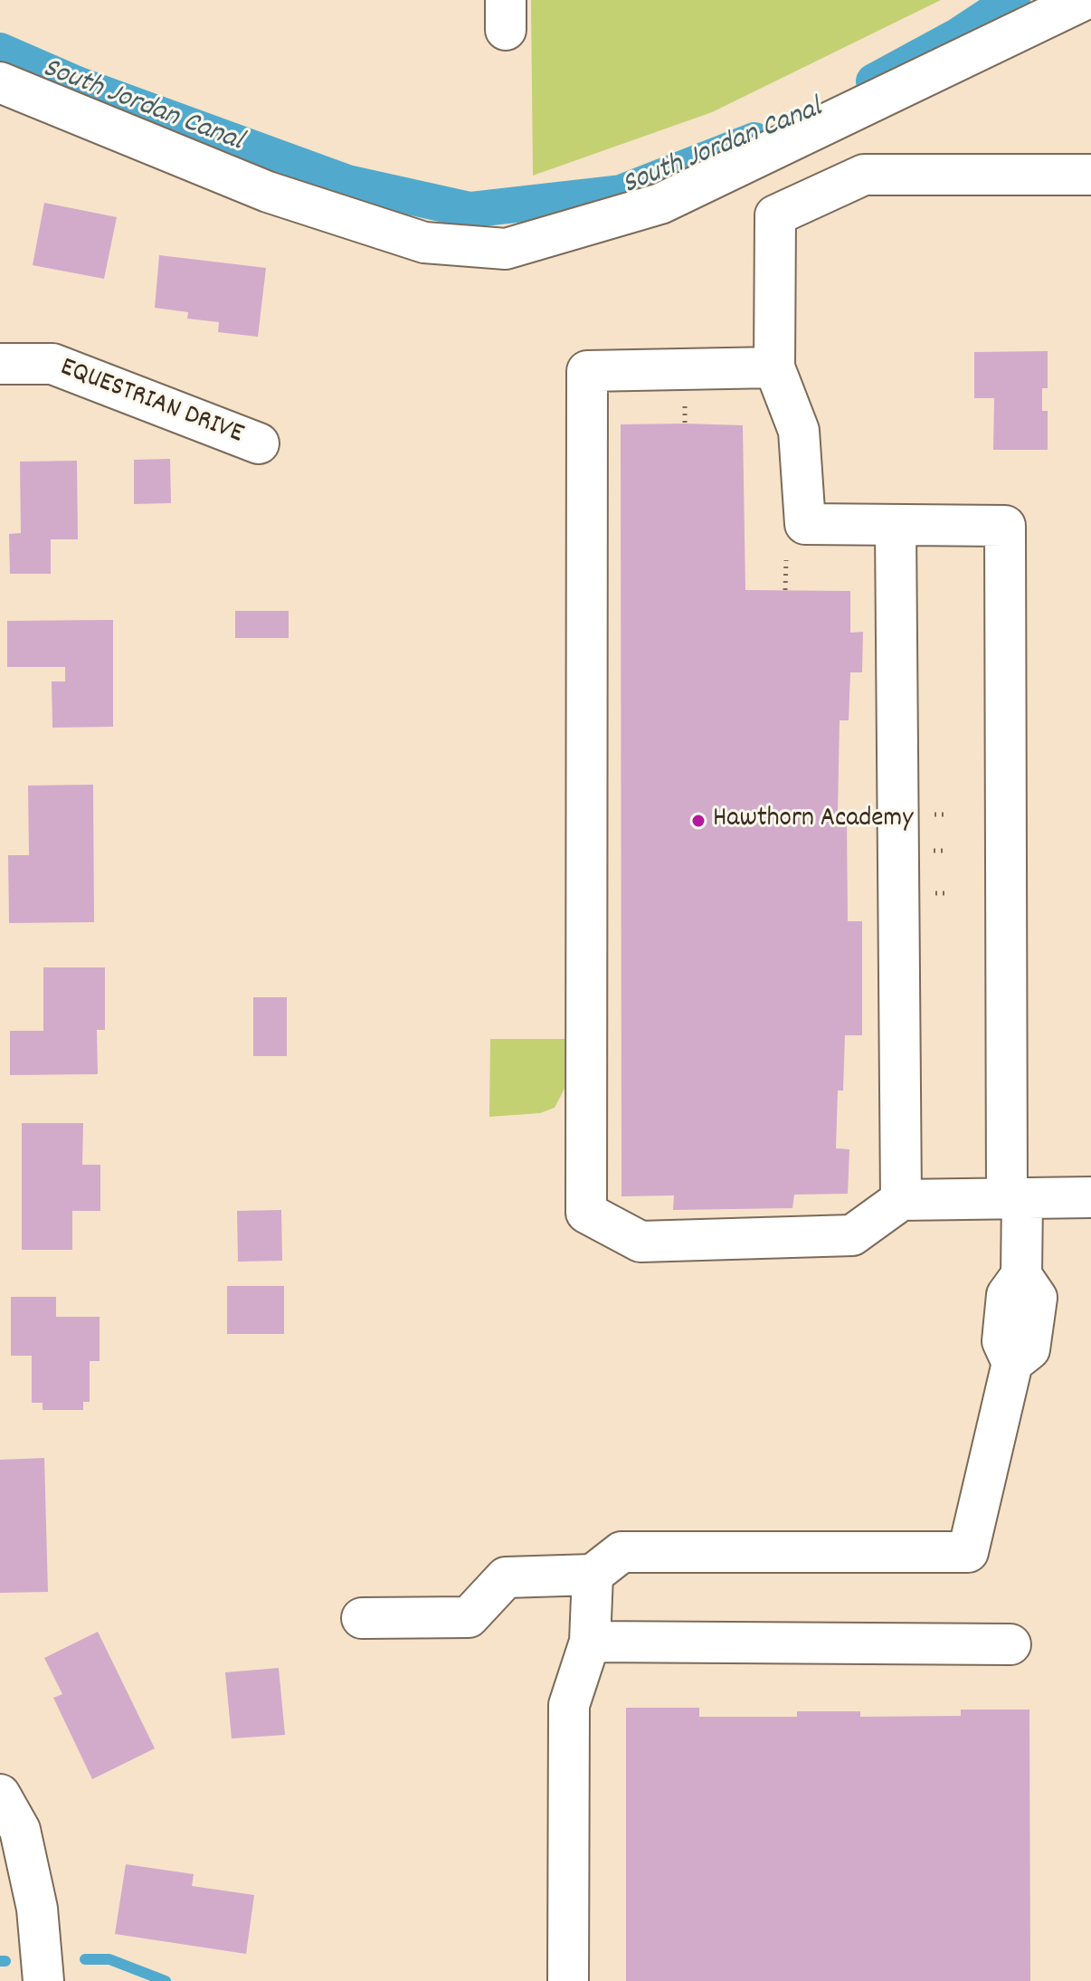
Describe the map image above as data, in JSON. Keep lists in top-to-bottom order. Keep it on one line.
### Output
{"streets":{"street":["EQUESTRIAN DRIVE"]},"water":["South Jordan Canal"],"places":["Hawthorn Academy"]}
